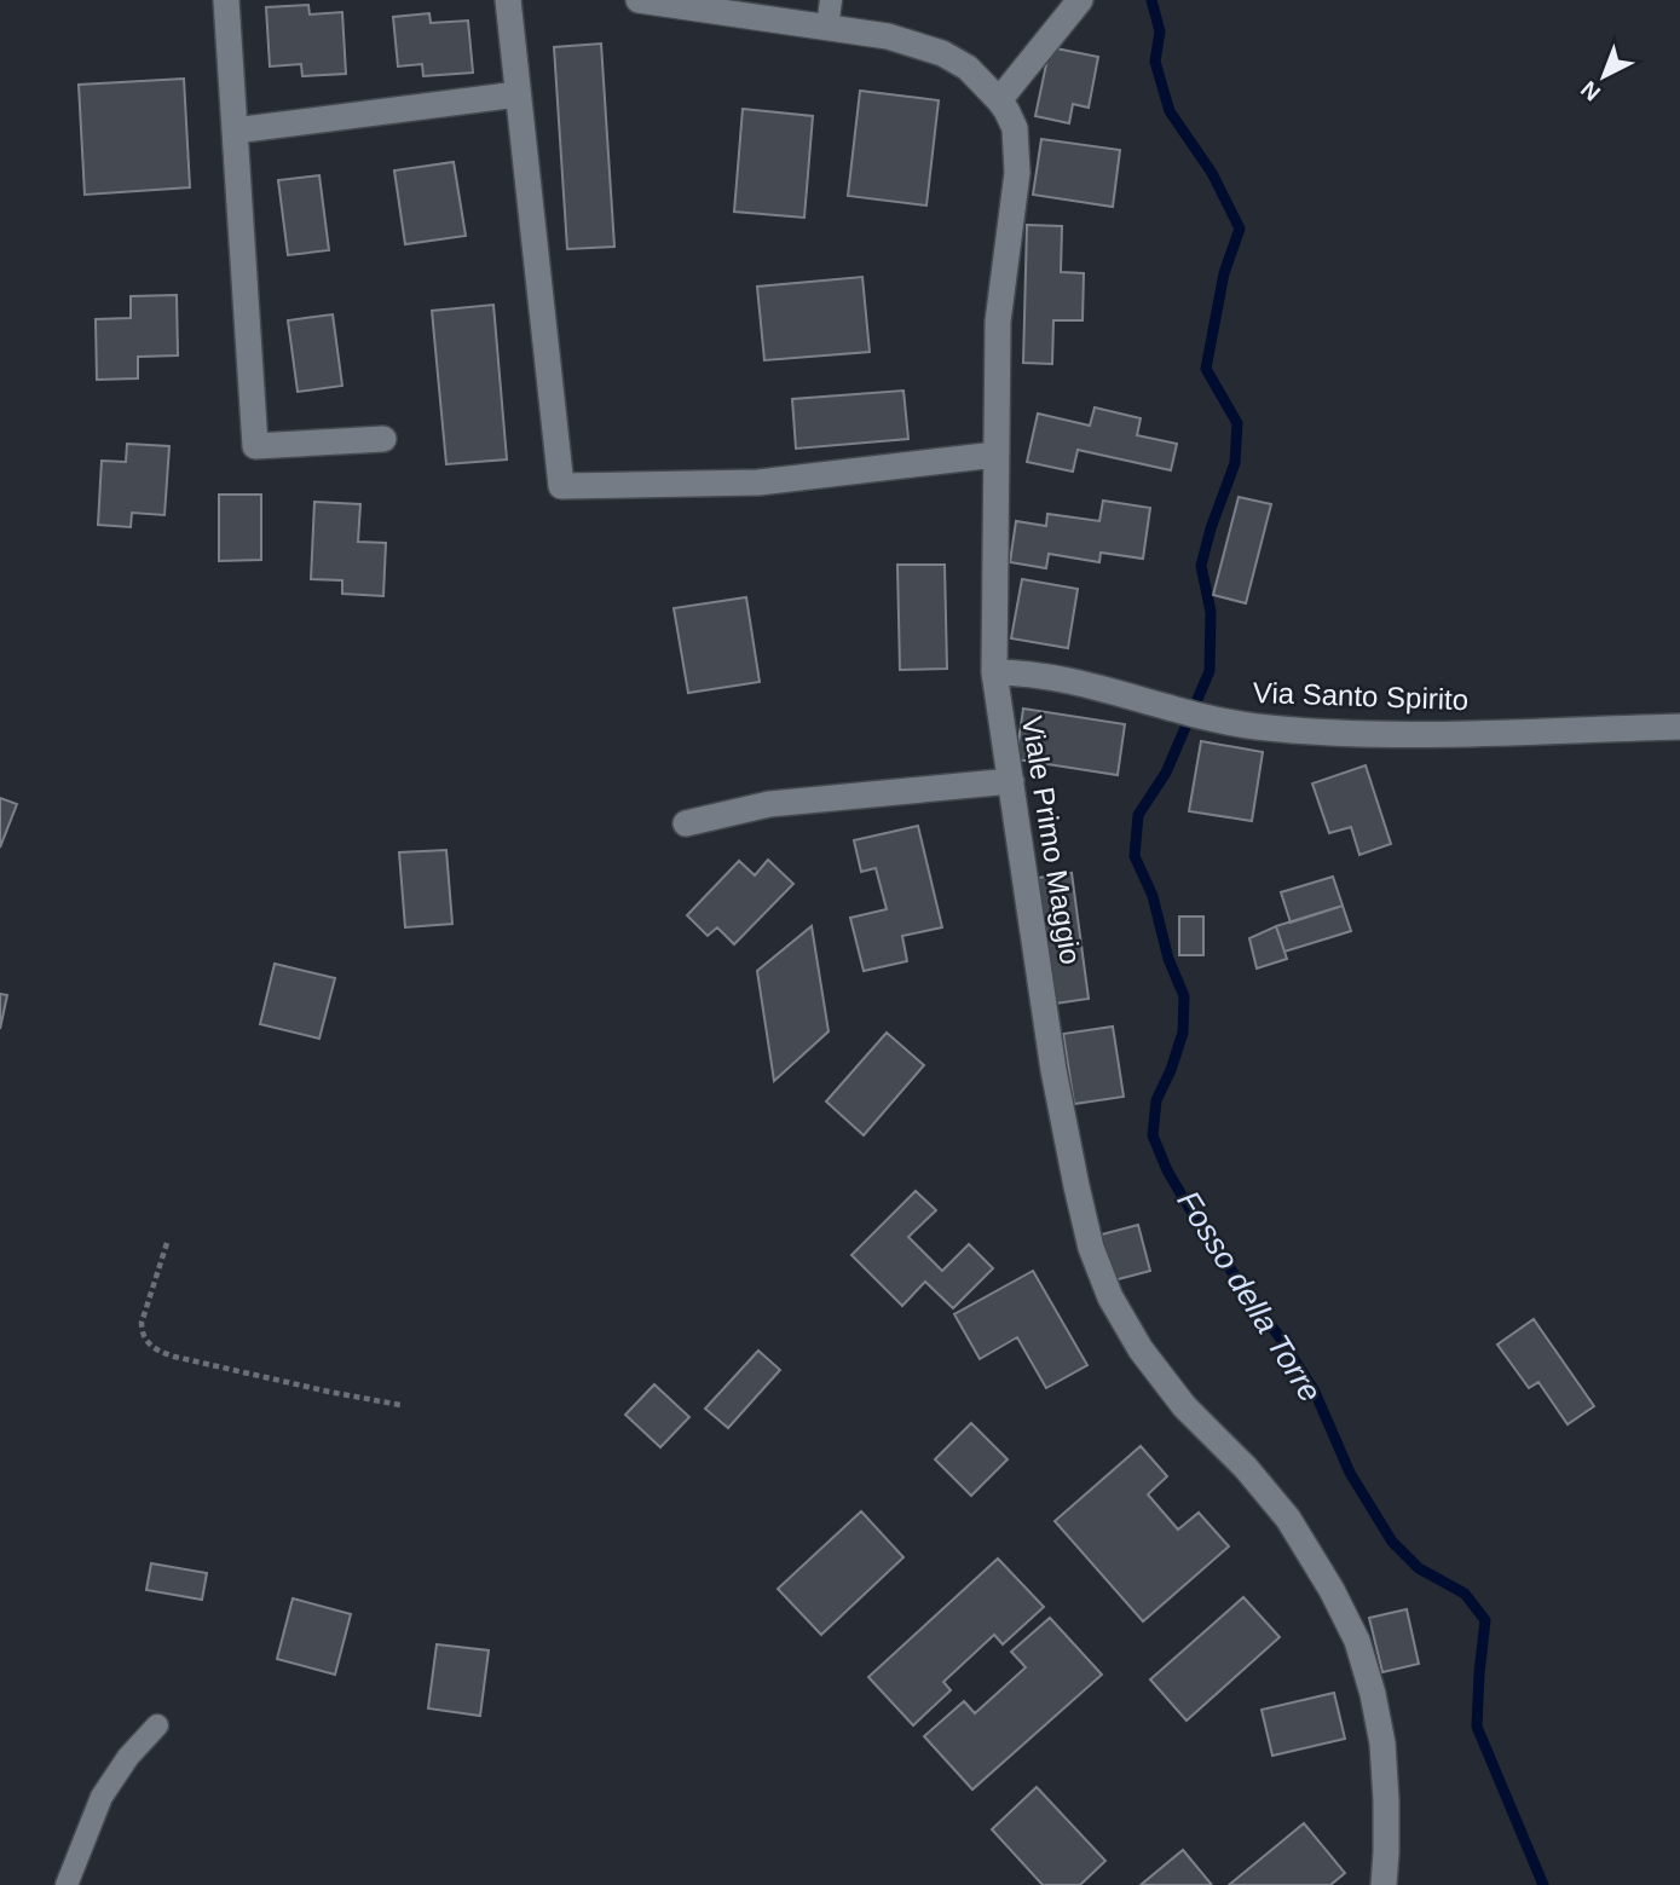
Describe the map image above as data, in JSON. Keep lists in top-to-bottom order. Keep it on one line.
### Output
{"streets":{"street":["Via Santo Spirito","Viale Primo Maggio"]},"crossings":[["Via Santo Spirito","Viale Primo Maggio"]],"water":["Fosso della Torre"],"north":"bottom left"}
